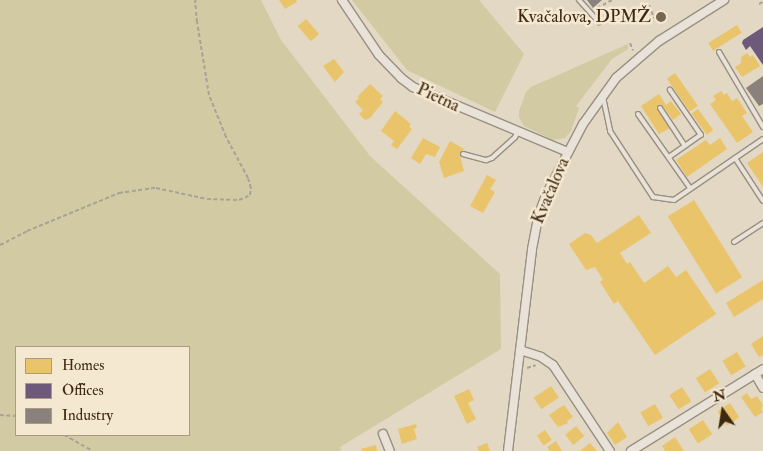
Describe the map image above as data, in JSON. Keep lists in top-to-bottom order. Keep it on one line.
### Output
{"streets":{"street":["Pietna","Kvačalova"]},"crossings":[["Pietna","Kvačalova"]],"places":["Kvačalova, DPMŽ"],"legend":["Homes","Offices","Industry"],"north":"top"}
